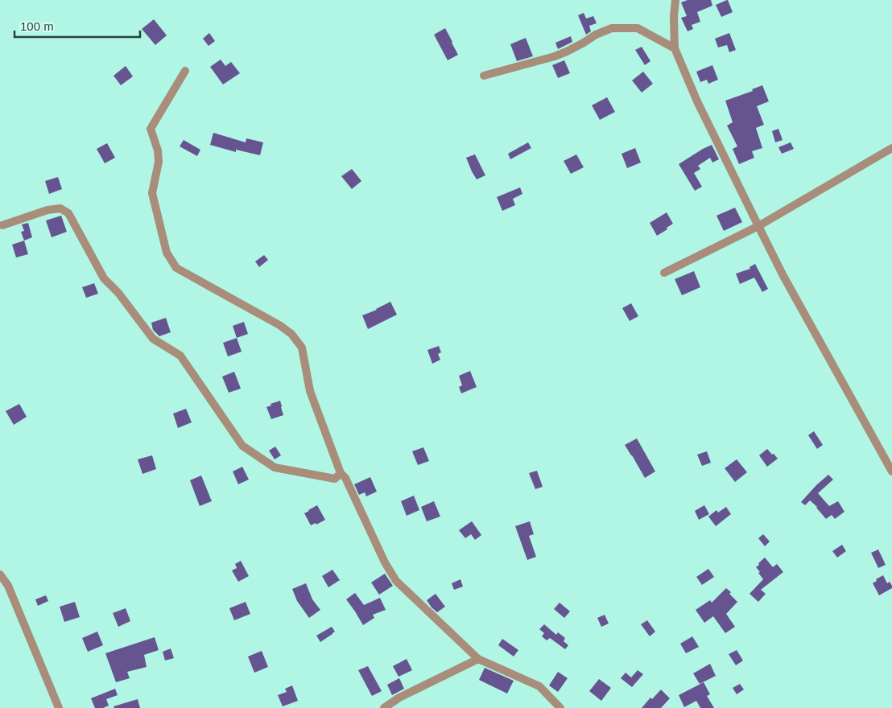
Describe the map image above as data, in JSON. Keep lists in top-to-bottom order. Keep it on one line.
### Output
{"scale_bar":"100 m"}
